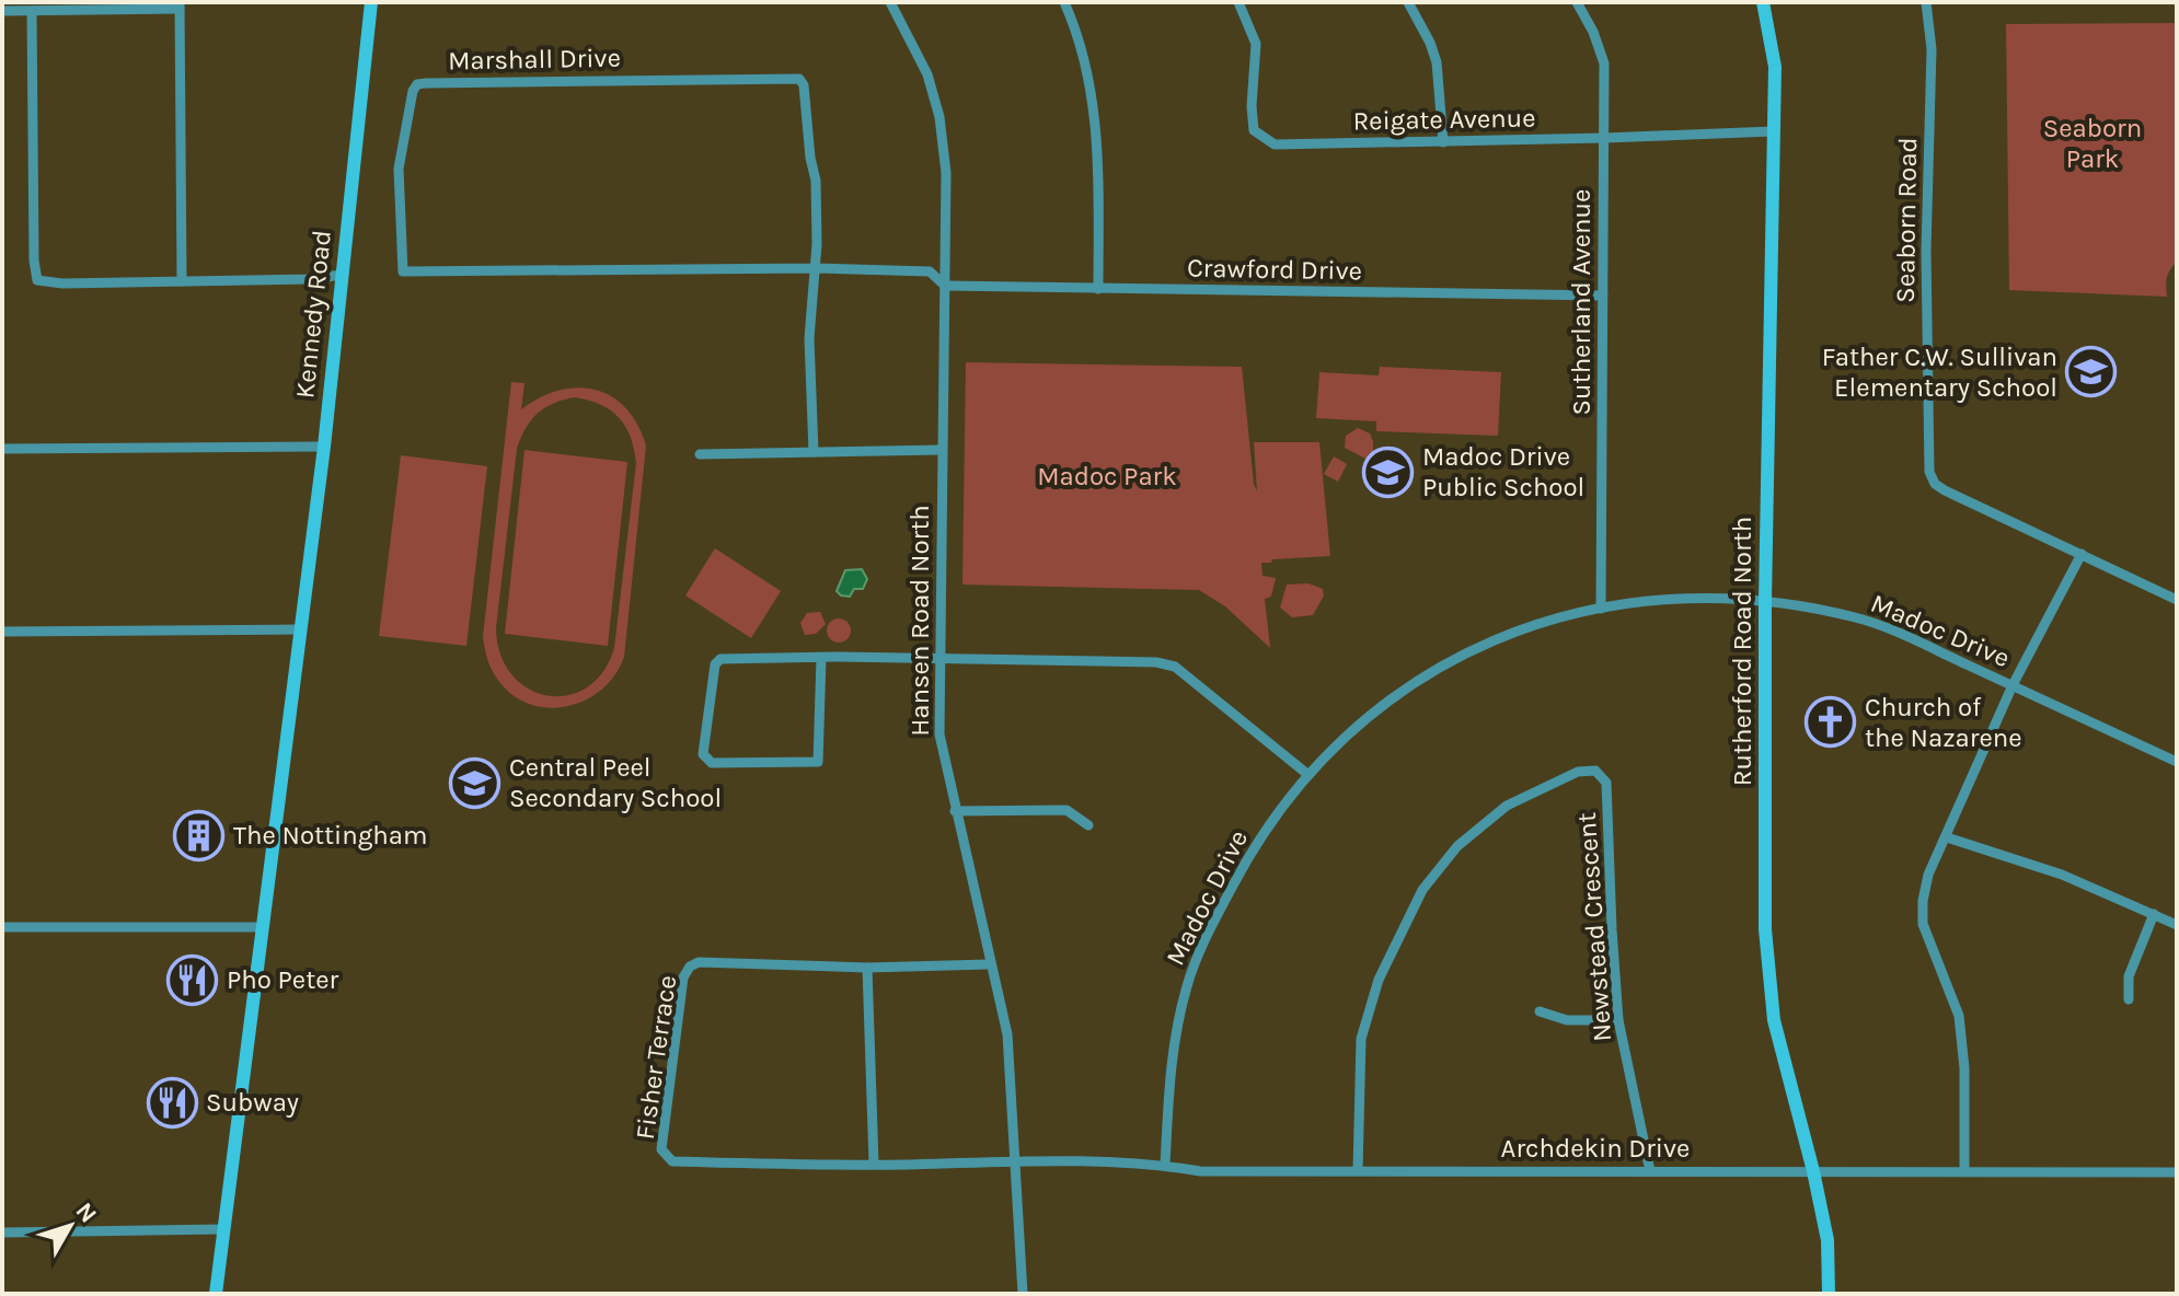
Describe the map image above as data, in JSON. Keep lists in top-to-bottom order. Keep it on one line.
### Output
{"streets":{"main road":["Kennedy Road","Rutherford Road North"],"street":["Marshall Drive","Reigate Avenue","Seaborn Road","Crawford Drive","Sutherland Avenue","Hansen Road North","Madoc Drive","Newstead Crescent","Fisher Terrace","Archdekin Drive"]},"crossings":[["Marshall Drive","Crawford Drive"],["Marshall Drive","Hansen Road North"],["Reigate Avenue","Sutherland Avenue"],["Reigate Avenue","Rutherford Road North"],["Crawford Drive","Sutherland Avenue"],["Crawford Drive","Hansen Road North"],["Sutherland Avenue","Madoc Drive"],["Hansen Road North","Fisher Terrace"],["Hansen Road North","Archdekin Drive"],["Madoc Drive","Rutherford Road North"],["Madoc Drive","Archdekin Drive"],["Rutherford Road North","Archdekin Drive"],["Newstead Crescent","Archdekin Drive"],["Fisher Terrace","Archdekin Drive"]],"parks":["Seaborn Park","Madoc Park"],"places":{"school or university":["Father C.W. Sullivan Elementary School","Madoc Drive Public School","Central Peel Secondary School"],"church":["Church of the Nazarene"],"building":["The Nottingham"],"restaurant":["Pho Peter","Subway"]},"north":"top right"}
